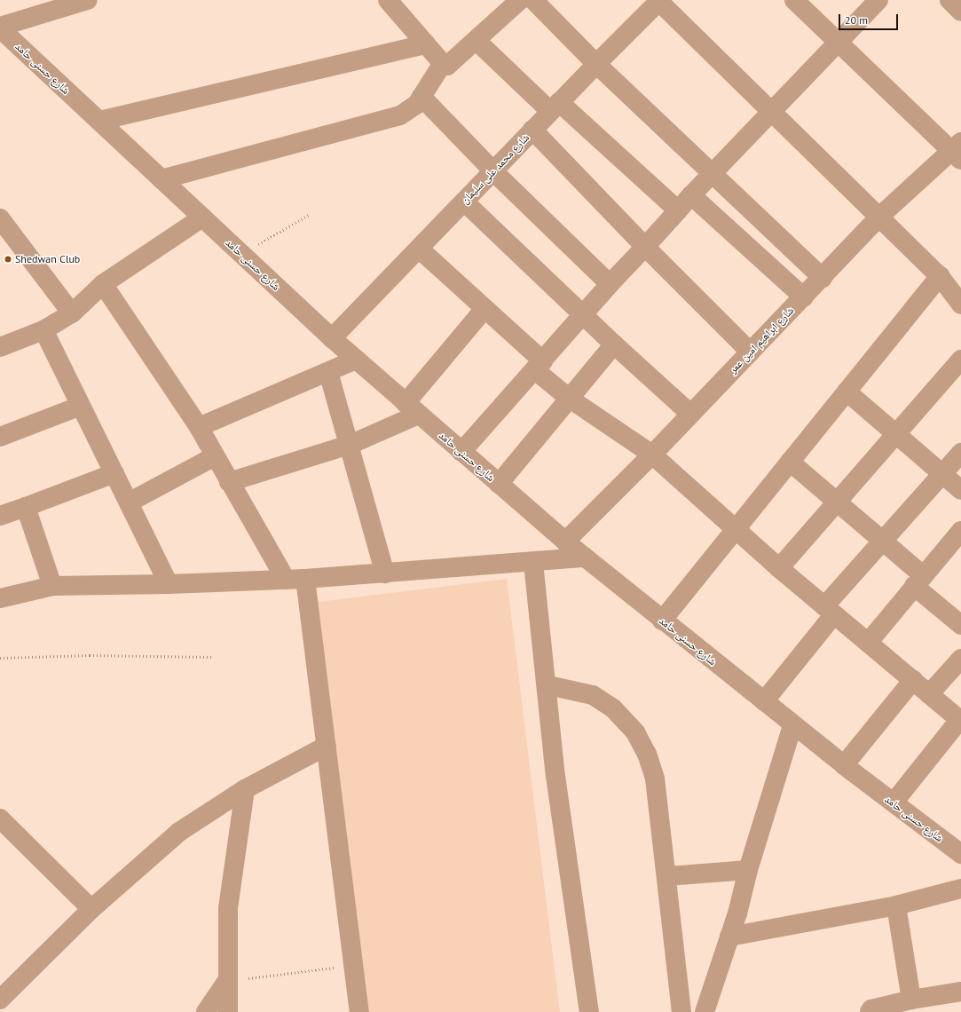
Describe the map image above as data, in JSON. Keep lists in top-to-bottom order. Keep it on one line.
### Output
{"streets":{"street":["شارع حسنى حامد","شارع محمد على سليمان","شارع ابراهيم امين عمر"]},"crossings":[["شارع حسنى حامد","شارع محمد على سليمان"],["شارع حسنى حامد","شارع ابراهيم امين عمر"]],"places":["Shedwan Club"],"scale_bar":"20 m"}
